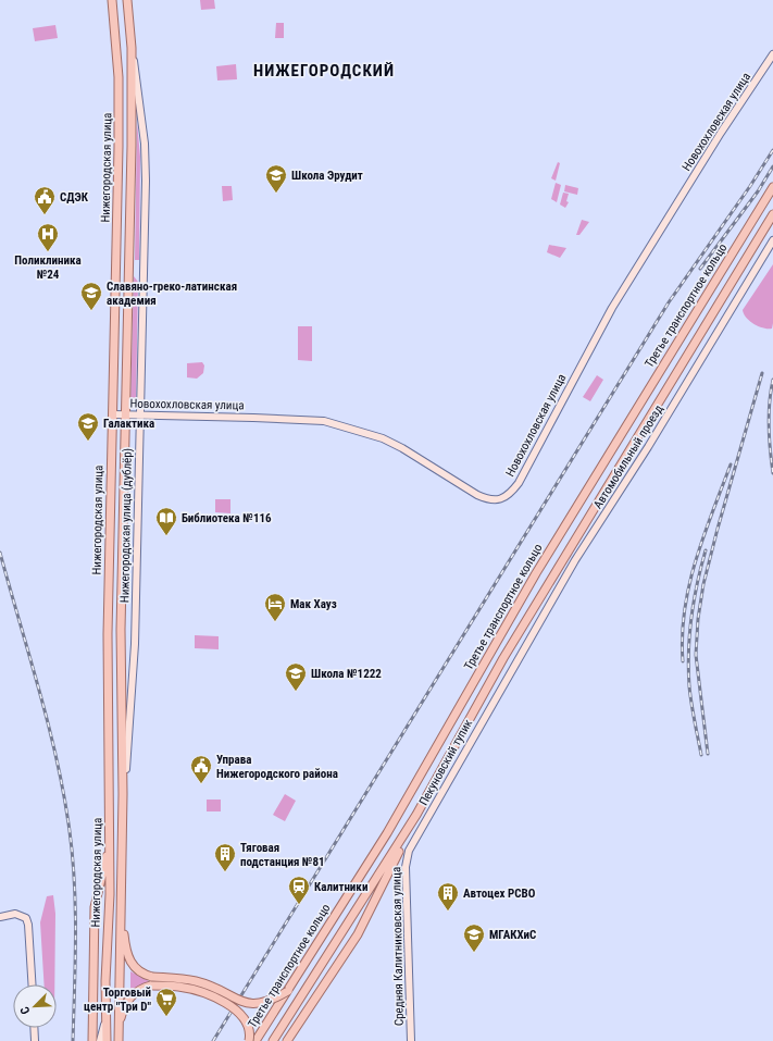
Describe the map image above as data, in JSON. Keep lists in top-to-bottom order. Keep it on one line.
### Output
{"streets":{"main road":["Нижегородская улица","Третье транспортное кольцо"],"street":["Новохохловская улица","Автомобильный проезд","Нижегородская улица (дублёр)","Пекуновский тупик","Средняя Калитниковская улица"]},"crossings":[["Новохохловская улица","Нижегородская улица"],["Новохохловская улица","Нижегородская улица (дублёр)"],["Нижегородская улица","Нижегородская улица (дублёр)"],["Автомобильный проезд","Пекуновский тупик"],["Пекуновский тупик","Средняя Калитниковская улица"]],"districts":["НИЖЕГОРОДСКИЙ"],"places":{"school or university":["Школа Эрудит","Славяно-греко-латинская академия","Галактика","Школа №1222","МГАКХиС"],"public building":["СДЭК","Управа Нижегородского района"],"hospital":["Поликлиника №24"],"library":["Библиотека №116"],"hotel":["Мак Хауз"],"building":["Тяговая подстанция №81","Автоцех РСВО"],"station":["Калитники"],"supermarket":["Торговый центр \"Три D\""]},"north":"bottom left"}
